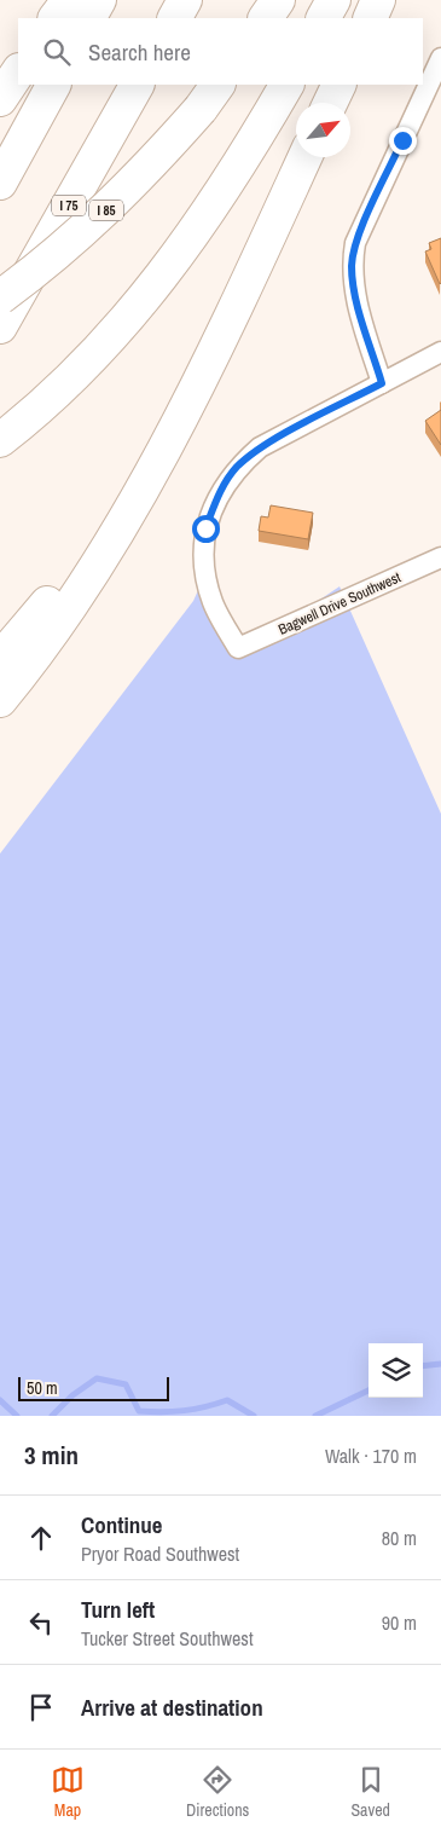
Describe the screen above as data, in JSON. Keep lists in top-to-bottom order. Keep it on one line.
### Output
{"streets":{"highway":["I 75","I 85"],"street":["Bagwell Drive Southwest"]},"scale_bar":"50 m","north":"top right","page":{"search":"Search here","scale":"50 m","heading":["3 min","Walk · 170 m"],"list":[["Continue","Pryor Road Southwest","80 m"],["Turn left","Tucker Street Southwest","90 m"],"Arrive at destination"],"nav":["Map","Directions","Saved"]}}
